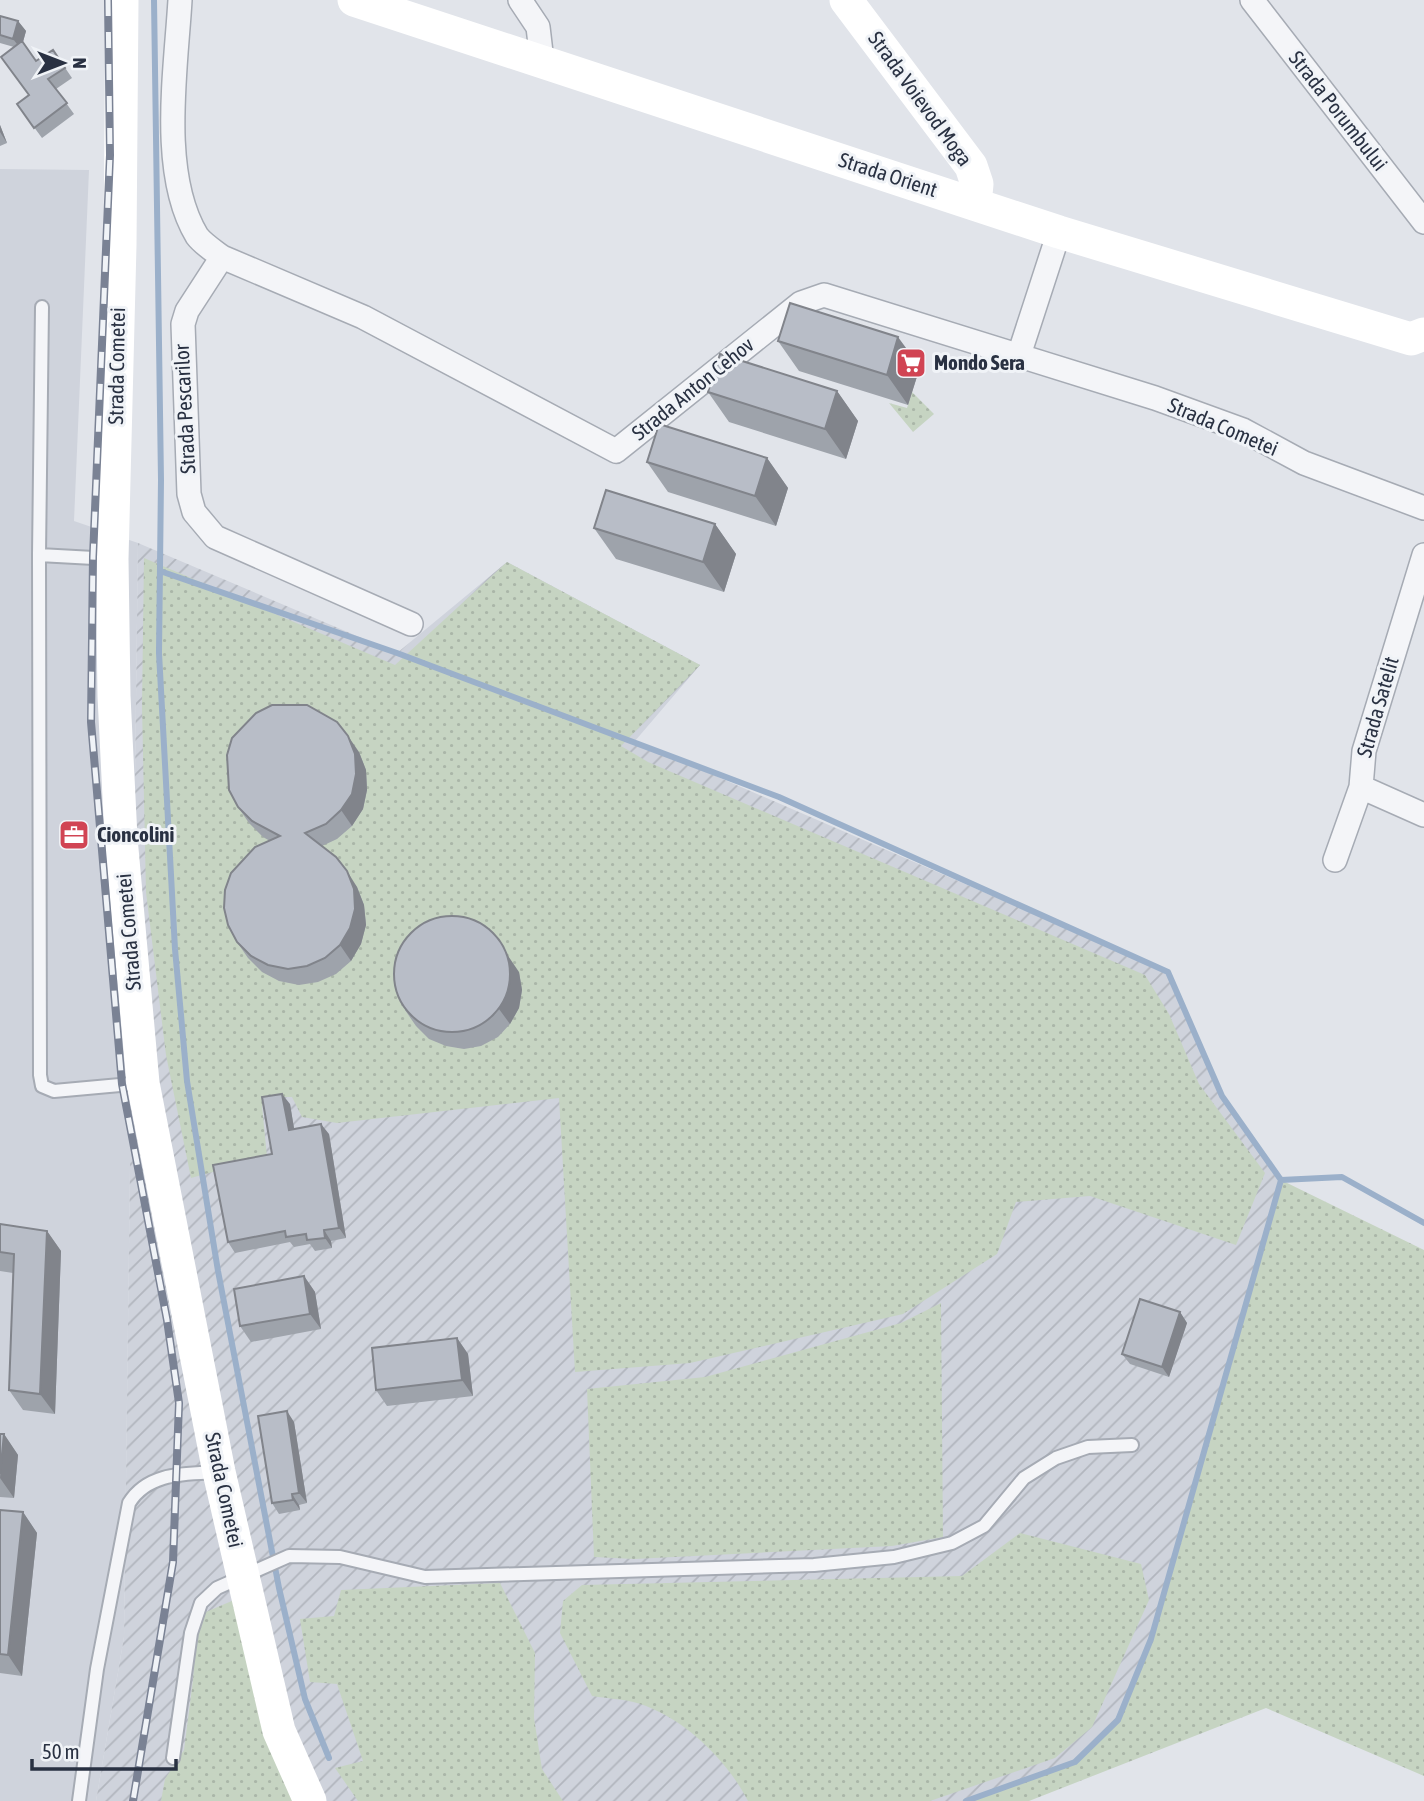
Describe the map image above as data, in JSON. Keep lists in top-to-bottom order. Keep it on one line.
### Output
{"streets":{"street":["Strada Voievod Moga","Strada Porumbului","Strada Orient","Strada Cometei","Strada Anton Cehov","Strada Pescarilor","Strada Satelit"]},"crossings":[["Strada Voievod Moga","Strada Orient"],["Strada Cometei","Strada Anton Cehov"],["Strada Anton Cehov","Strada Pescarilor"]],"places":{"supermarket":["Mondo Sera"],"office":["Cioncolini"]},"scale_bar":"50 m","north":"right"}
